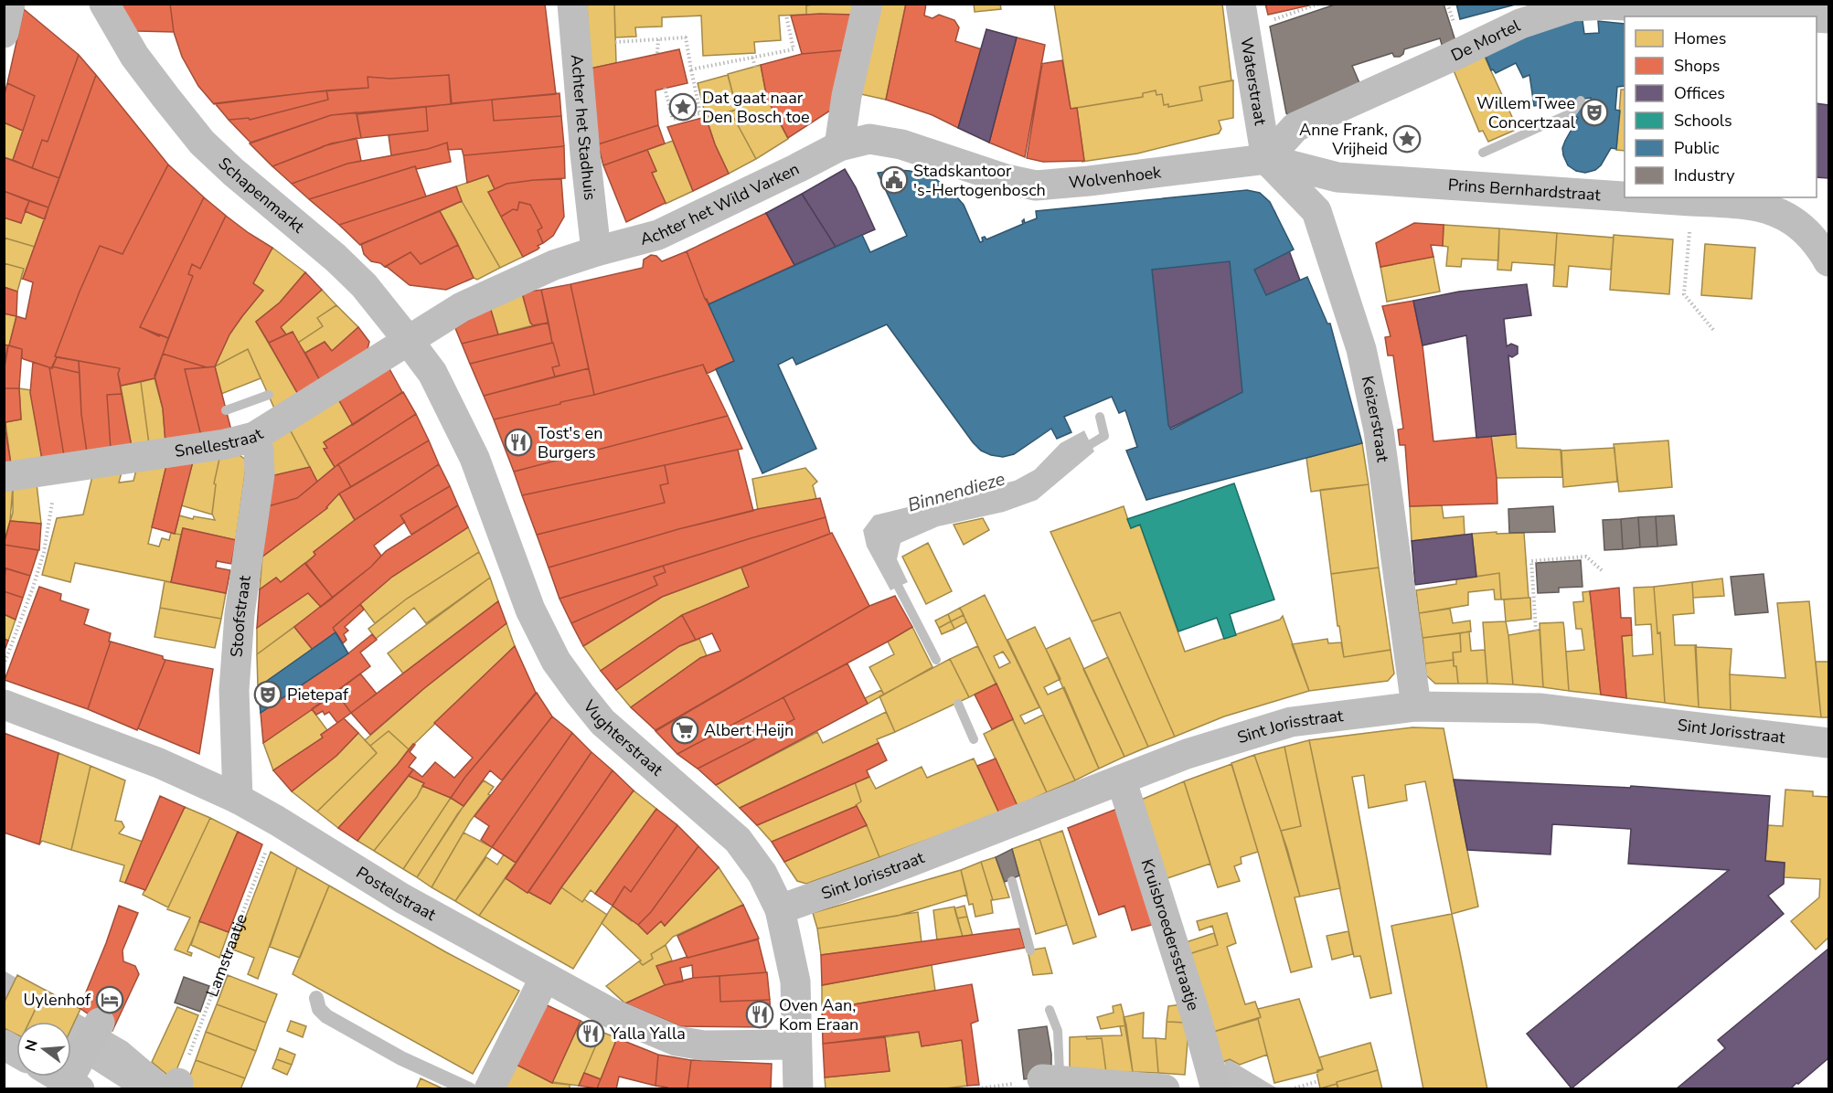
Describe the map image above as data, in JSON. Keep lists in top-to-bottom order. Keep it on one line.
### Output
{"streets":{"street":["De Mortel","Waterstraat","Achter het Stadhuis","Wolvenhoek","Prins Bernhardstraat","Schapenmarkt","Achter het Wild Varken","Keizerstraat","Snellestraat","Stoofstraat","Sint Jorisstraat","Vughterstraat","Postelstraat","Kruisbroedersstraatje"],"path":["Lamstraatje"]},"crossings":[["De Mortel","Waterstraat"],["De Mortel","Wolvenhoek"],["De Mortel","Prins Bernhardstraat"],["De Mortel","Keizerstraat"],["Waterstraat","Wolvenhoek"],["Waterstraat","Prins Bernhardstraat"],["Waterstraat","Keizerstraat"],["Achter het Stadhuis","Achter het Wild Varken"],["Wolvenhoek","Prins Bernhardstraat"],["Wolvenhoek","Achter het Wild Varken"],["Wolvenhoek","Keizerstraat"],["Prins Bernhardstraat","Keizerstraat"],["Schapenmarkt","Achter het Wild Varken"],["Schapenmarkt","Snellestraat"],["Schapenmarkt","Vughterstraat"],["Achter het Wild Varken","Snellestraat"],["Keizerstraat","Sint Jorisstraat"],["Snellestraat","Stoofstraat"],["Stoofstraat","Postelstraat"],["Sint Jorisstraat","Vughterstraat"],["Sint Jorisstraat","Kruisbroedersstraatje"],["Vughterstraat","Postelstraat"],["Postelstraat","Lamstraatje"]],"water":["Binnendieze"],"places":{"place":["Dat gaat naar Den Bosch toe","Anne Frank, Vrijheid"],"theatre":["Willem Twee Concertzaal","Pietepaf"],"public building":["Stadskantoor 's-Hertogenbosch"],"restaurant":["Tost's en Burgers","Oven Aan, Kom Eraan","Yalla Yalla"],"supermarket":["Albert Heijn"],"hotel":["Uylenhof"]},"legend":["Homes","Shops","Offices","Schools","Public","Industry"],"north":"left"}
